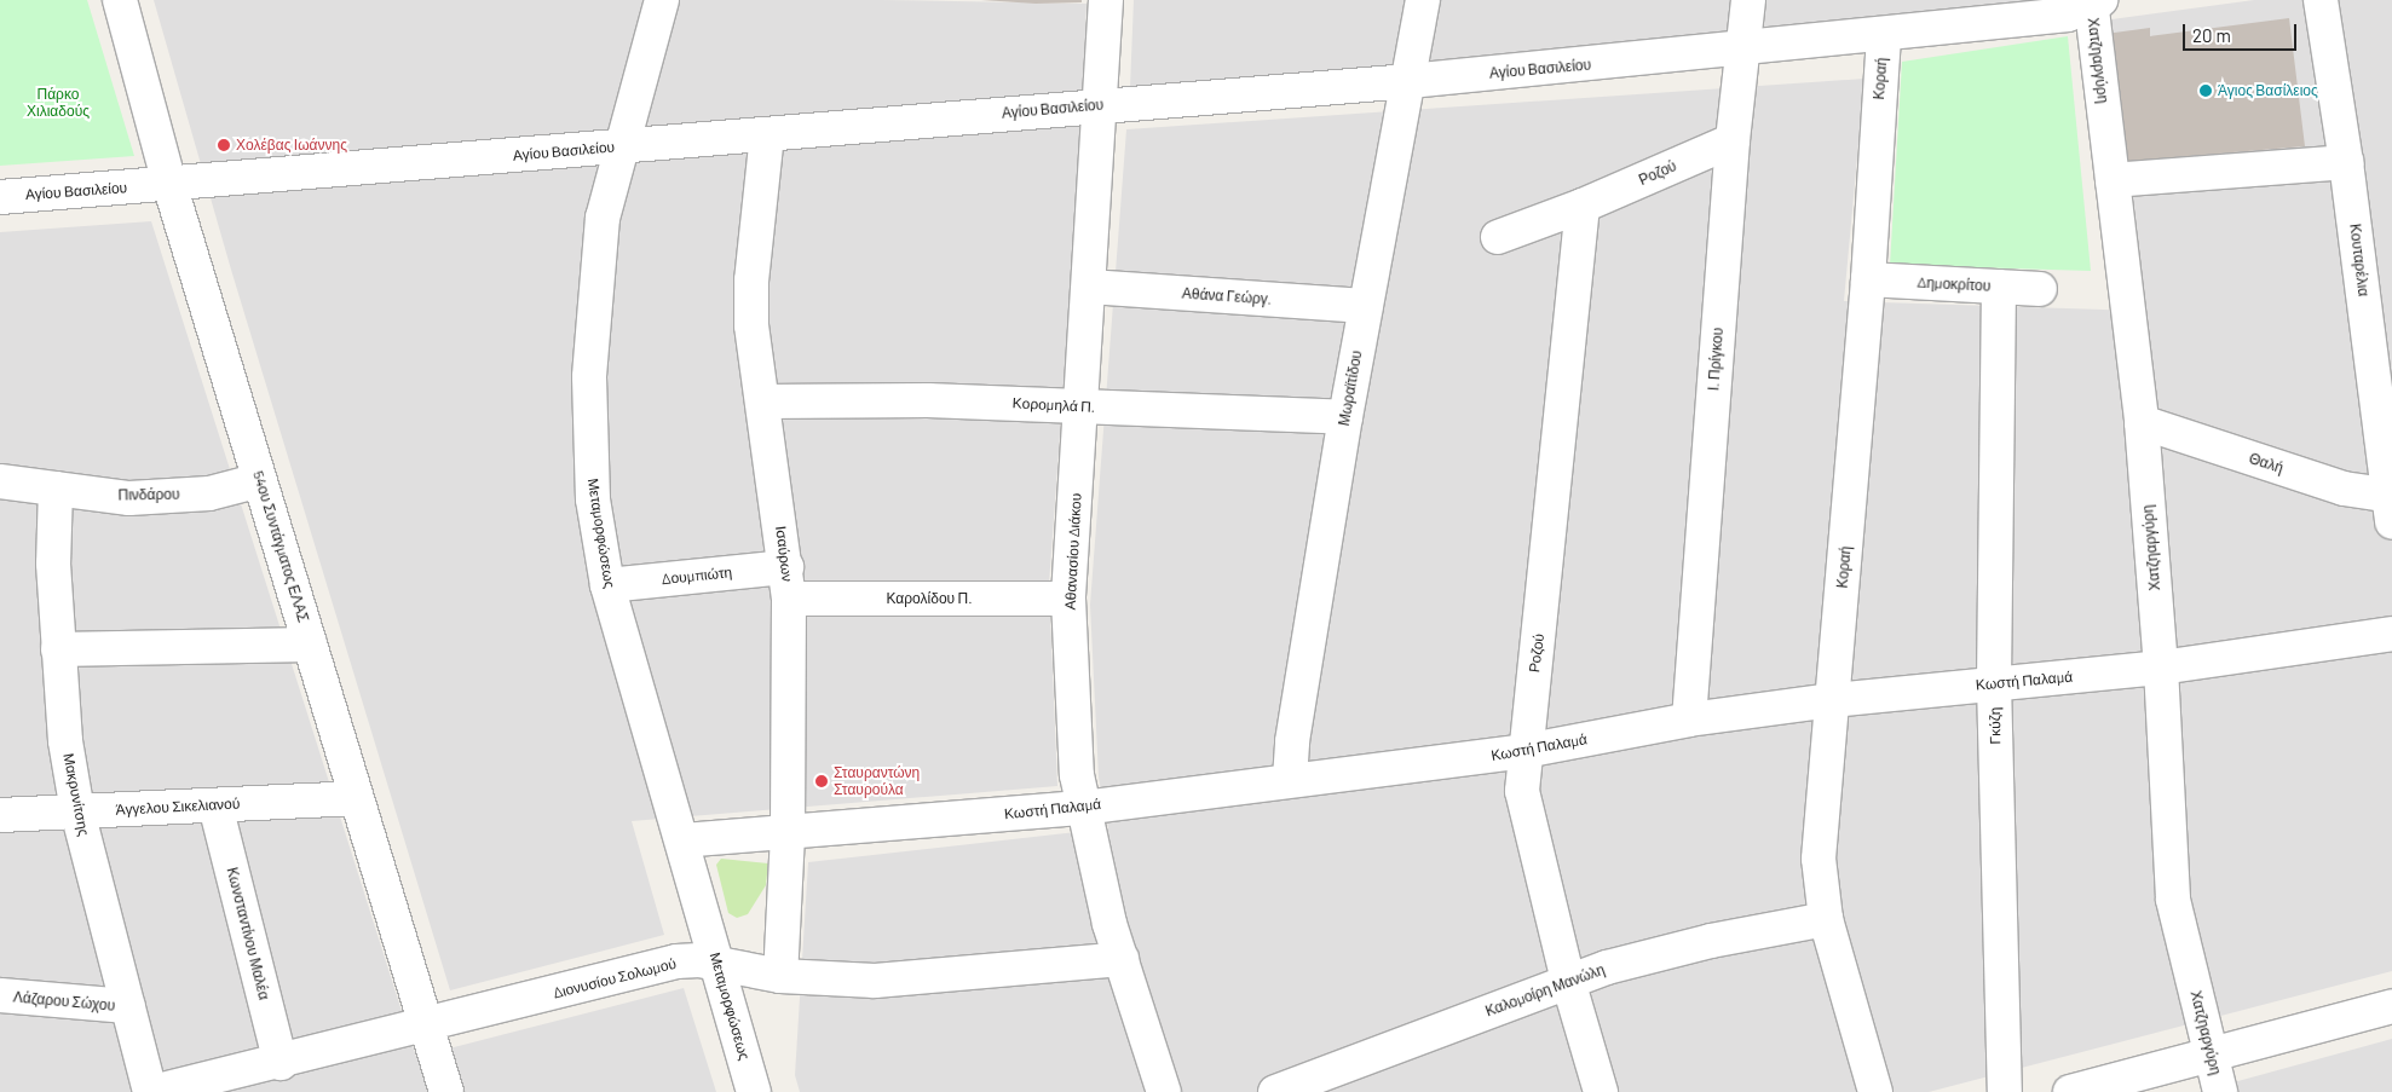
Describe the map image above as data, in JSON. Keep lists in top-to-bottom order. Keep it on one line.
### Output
{"streets":{"street":["Χατζηαργύρη","Αγίου Βασιλείου","Κοραή","Ροζού","Κουταρέλια","Δημοκρίτου","Αθάνα Γεώργ.","Ι. Πρίγκου","Μωραϊτίδου","Κορομηλά Π.","Θαλή","Πινδάρου","Μεταμορφώσεως","54ου Συντάγματος ΕΛΑΣ","Αθανασίου Διάκου","Ισαύρων","Δουμπιώτη","Καρολίδου Π.","Κωστή Παλαμά","Γκύζη","Μακρυνίτσης","Άγγελου Σικελιανού","Κωνσταντίνου Μαλέα","Διονυσίου Σολωμού","Καλομοίρη Μανώλη","Λάζαρου Σώχου"]},"crossings":[["Χατζηαργύρη","Αγίου Βασιλείου"],["Χατζηαργύρη","Θαλή"],["Χατζηαργύρη","Κωστή Παλαμά"],["Αγίου Βασιλείου","Κοραή"],["Αγίου Βασιλείου","Ι. Πρίγκου"],["Αγίου Βασιλείου","Μωραϊτίδου"],["Αγίου Βασιλείου","Μεταμορφώσεως"],["Αγίου Βασιλείου","54ου Συντάγματος ΕΛΑΣ"],["Αγίου Βασιλείου","Αθανασίου Διάκου"],["Αγίου Βασιλείου","Ισαύρων"],["Κοραή","Δημοκρίτου"],["Κοραή","Κωστή Παλαμά"],["Κοραή","Καλομοίρη Μανώλη"],["Ροζού","Ι. Πρίγκου"],["Ροζού","Κωστή Παλαμά"],["Ροζού","Καλομοίρη Μανώλη"],["Κουταρέλια","Θαλή"],["Δημοκρίτου","Γκύζη"],["Αθάνα Γεώργ.","Μωραϊτίδου"],["Αθάνα Γεώργ.","Αθανασίου Διάκου"],["Ι. Πρίγκου","Κωστή Παλαμά"],["Μωραϊτίδου","Κορομηλά Π."],["Μωραϊτίδου","Κωστή Παλαμά"],["Κορομηλά Π.","Αθανασίου Διάκου"],["Κορομηλά Π.","Ισαύρων"],["Πινδάρου","54ου Συντάγματος ΕΛΑΣ"],["Πινδάρου","Μακρυνίτσης"],["Μεταμορφώσεως","Δουμπιώτη"],["Μεταμορφώσεως","Κωστή Παλαμά"],["Μεταμορφώσεως","Διονυσίου Σολωμού"],["54ου Συντάγματος ΕΛΑΣ","Άγγελου Σικελιανού"],["54ου Συντάγματος ΕΛΑΣ","Διονυσίου Σολωμού"],["Αθανασίου Διάκου","Καρολίδου Π."],["Αθανασίου Διάκου","Κωστή Παλαμά"],["Αθανασίου Διάκου","Διονυσίου Σολωμού"],["Ισαύρων","Δουμπιώτη"],["Ισαύρων","Καρολίδου Π."],["Ισαύρων","Κωστή Παλαμά"],["Ισαύρων","Διονυσίου Σολωμού"],["Δουμπιώτη","Καρολίδου Π."],["Κωστή Παλαμά","Γκύζη"],["Μακρυνίτσης","Άγγελου Σικελιανού"],["Μακρυνίτσης","Διονυσίου Σολωμού"],["Μακρυνίτσης","Λάζαρου Σώχου"],["Άγγελου Σικελιανού","Κωνσταντίνου Μαλέα"],["Κωνσταντίνου Μαλέα","Διονυσίου Σολωμού"]],"parks":["Πάρκο Χιλιαδούς"],"places":["Άγιος Βασίλειος","Χολέβας Ιωάννης","Σταυραντώνη Σταυρούλα"],"scale_bar":"20 m"}
